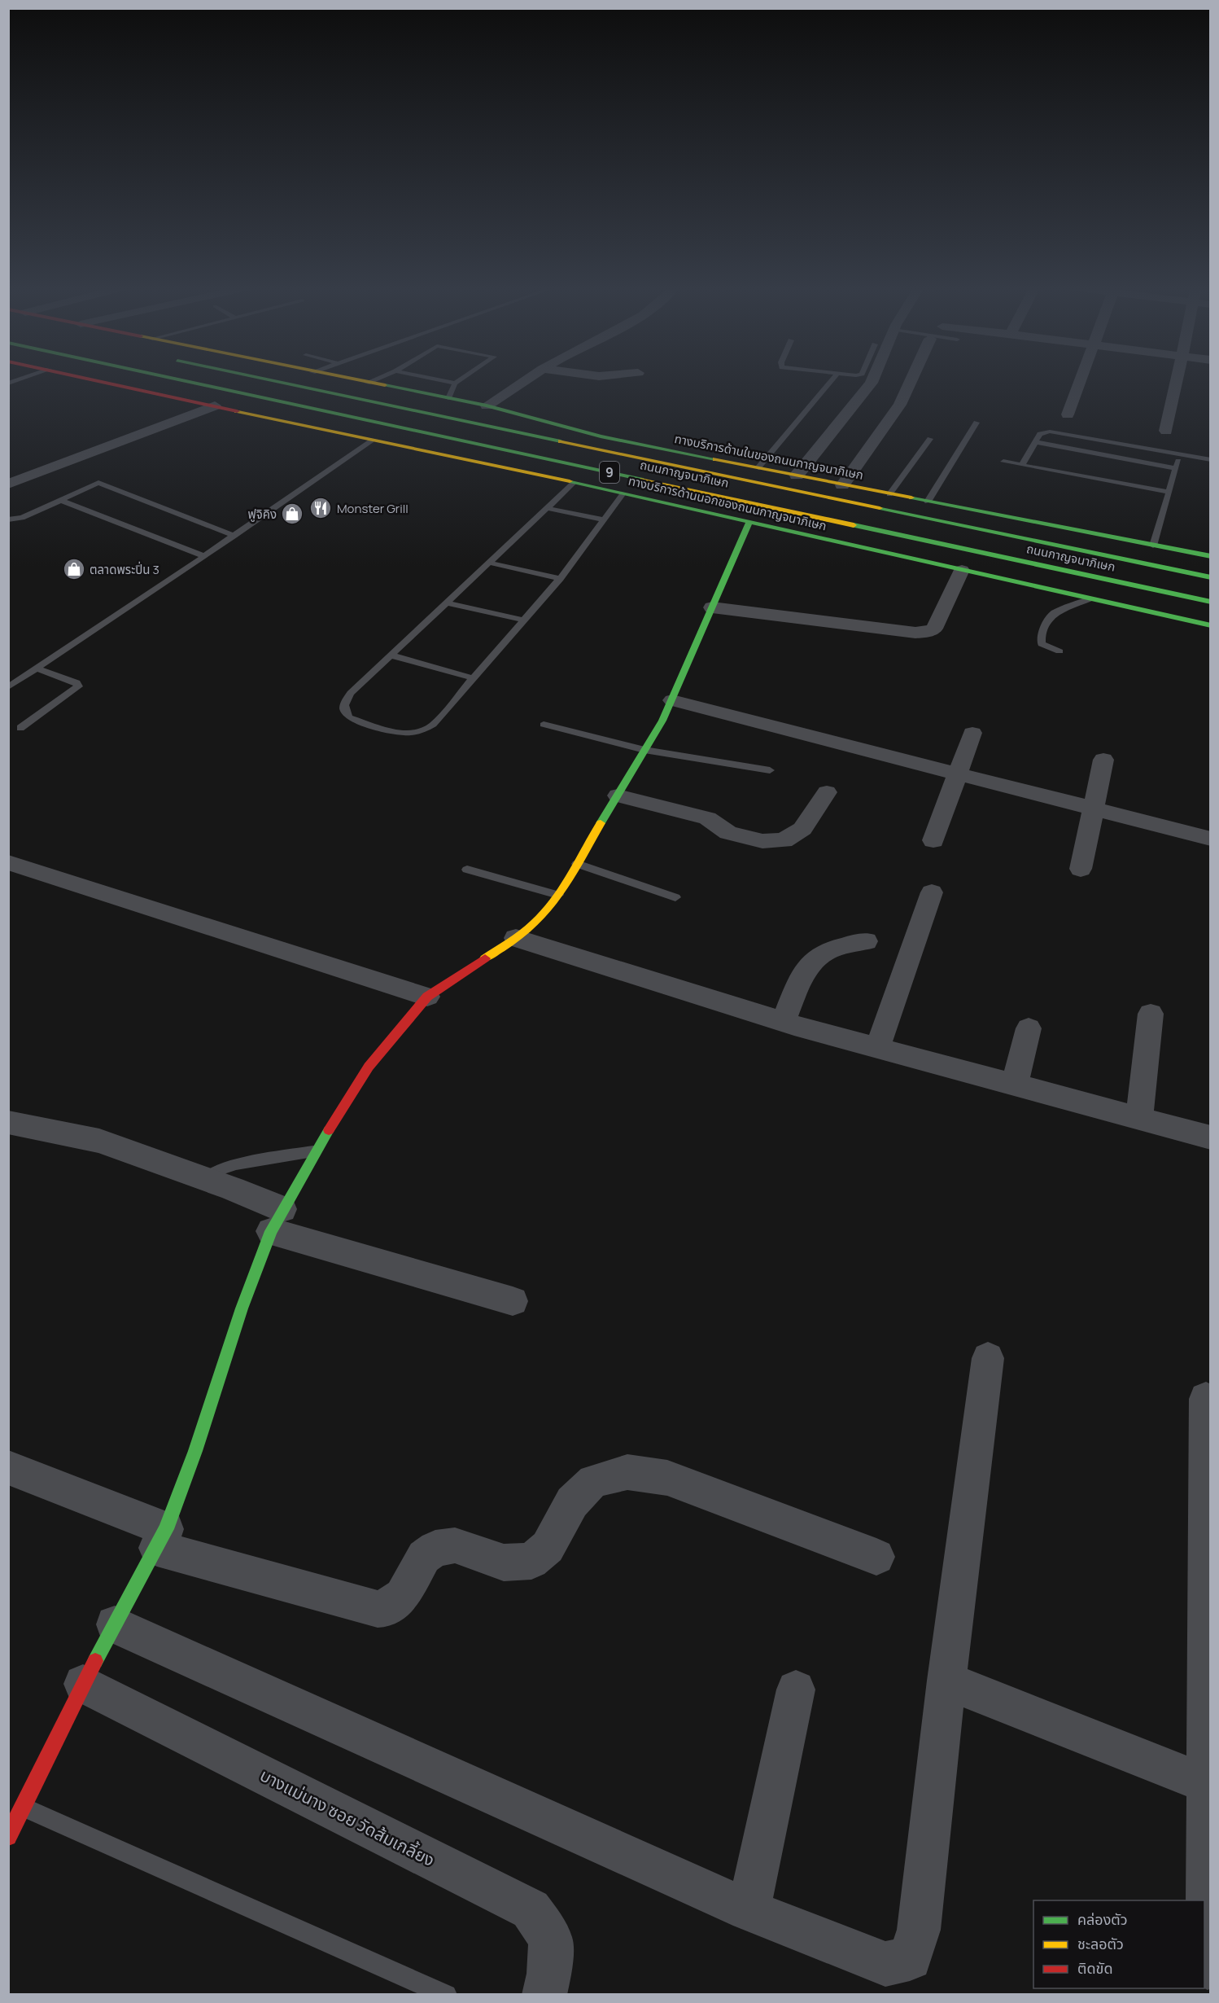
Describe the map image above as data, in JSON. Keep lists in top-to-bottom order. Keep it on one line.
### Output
{"streets":{"main road":["ทางบริการด้านในของถนนกาญจนาภิเษก","9","ถนนกาญจนาภิเษก","ทางบริการด้านนอกของถนนกาญจนาภิเษก"],"street":["บางแม่นาง ซอย วัดส้มเกลี้ยง"]},"places":{"restaurant":["Monster Grill"],"shop":["ฟูจิคิง","ตลาดพระปิ่น 3"]},"legend":["คล่องตัว","ชะลอตัว","ติดขัด"]}
